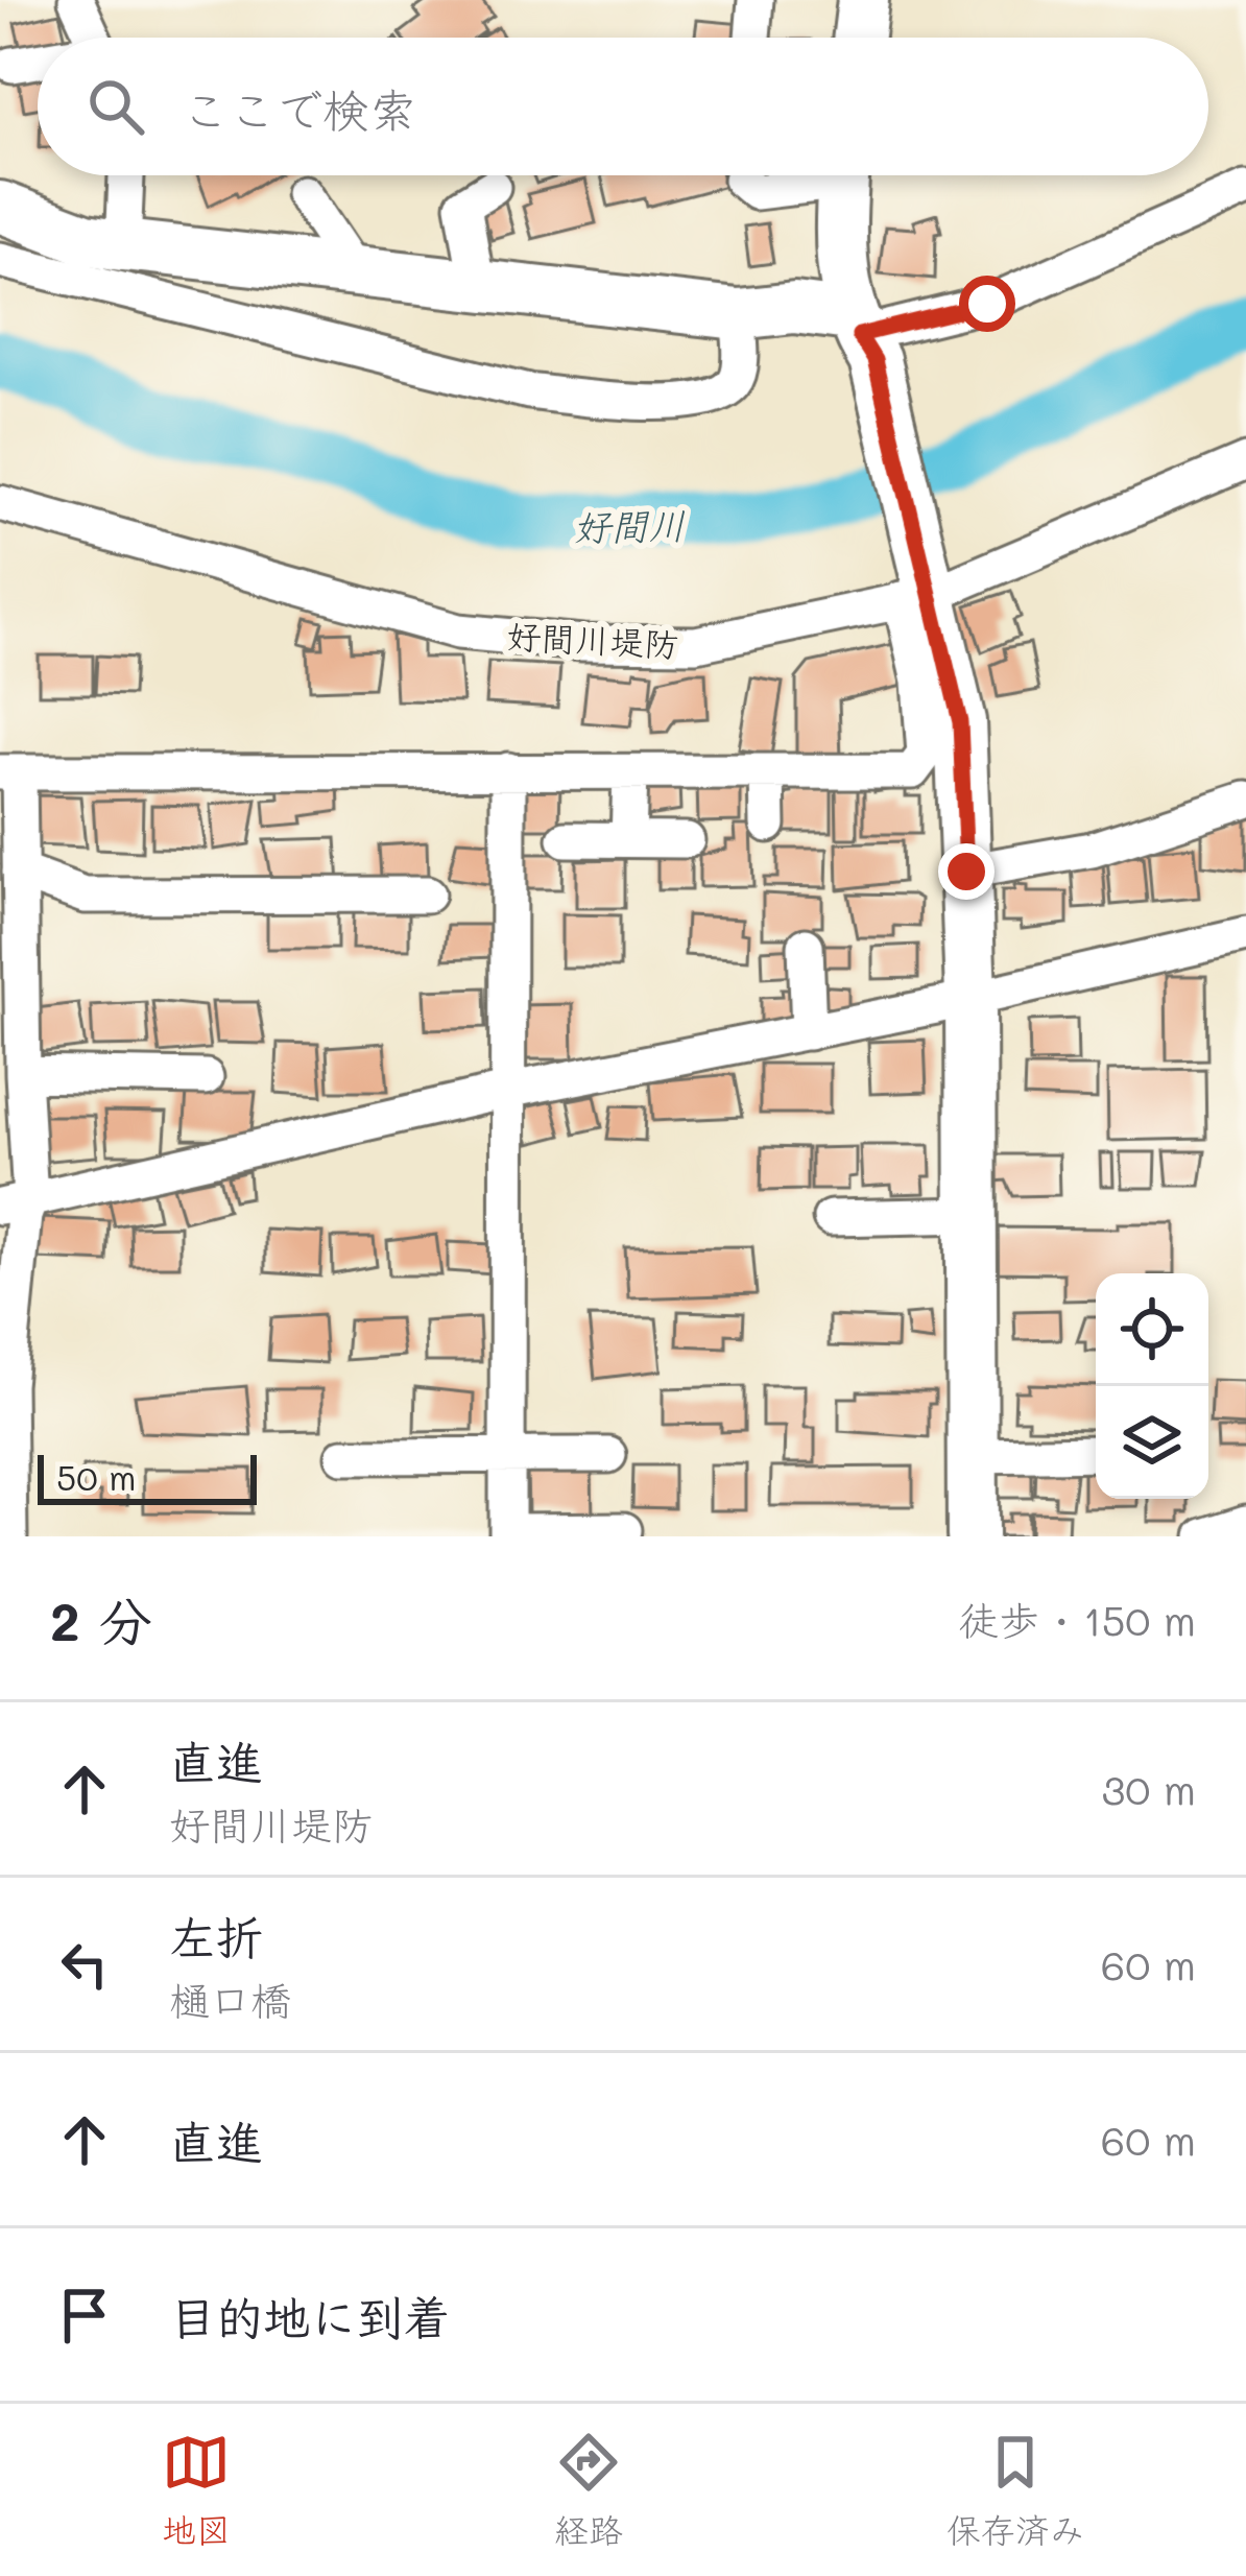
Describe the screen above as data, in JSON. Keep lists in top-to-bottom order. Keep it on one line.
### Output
{"streets":{"street":["好間川堤防"]},"water":["好間川"],"scale_bar":"50 m","page":{"search":"ここで検索","scale":"50 m","heading":["2 分","徒歩 · 150 m"],"list":[["直進","好間川堤防","30 m"],["左折","樋口橋","60 m"],["直進","60 m"],"目的地に到着"],"nav":["地図","経路","保存済み"]}}
